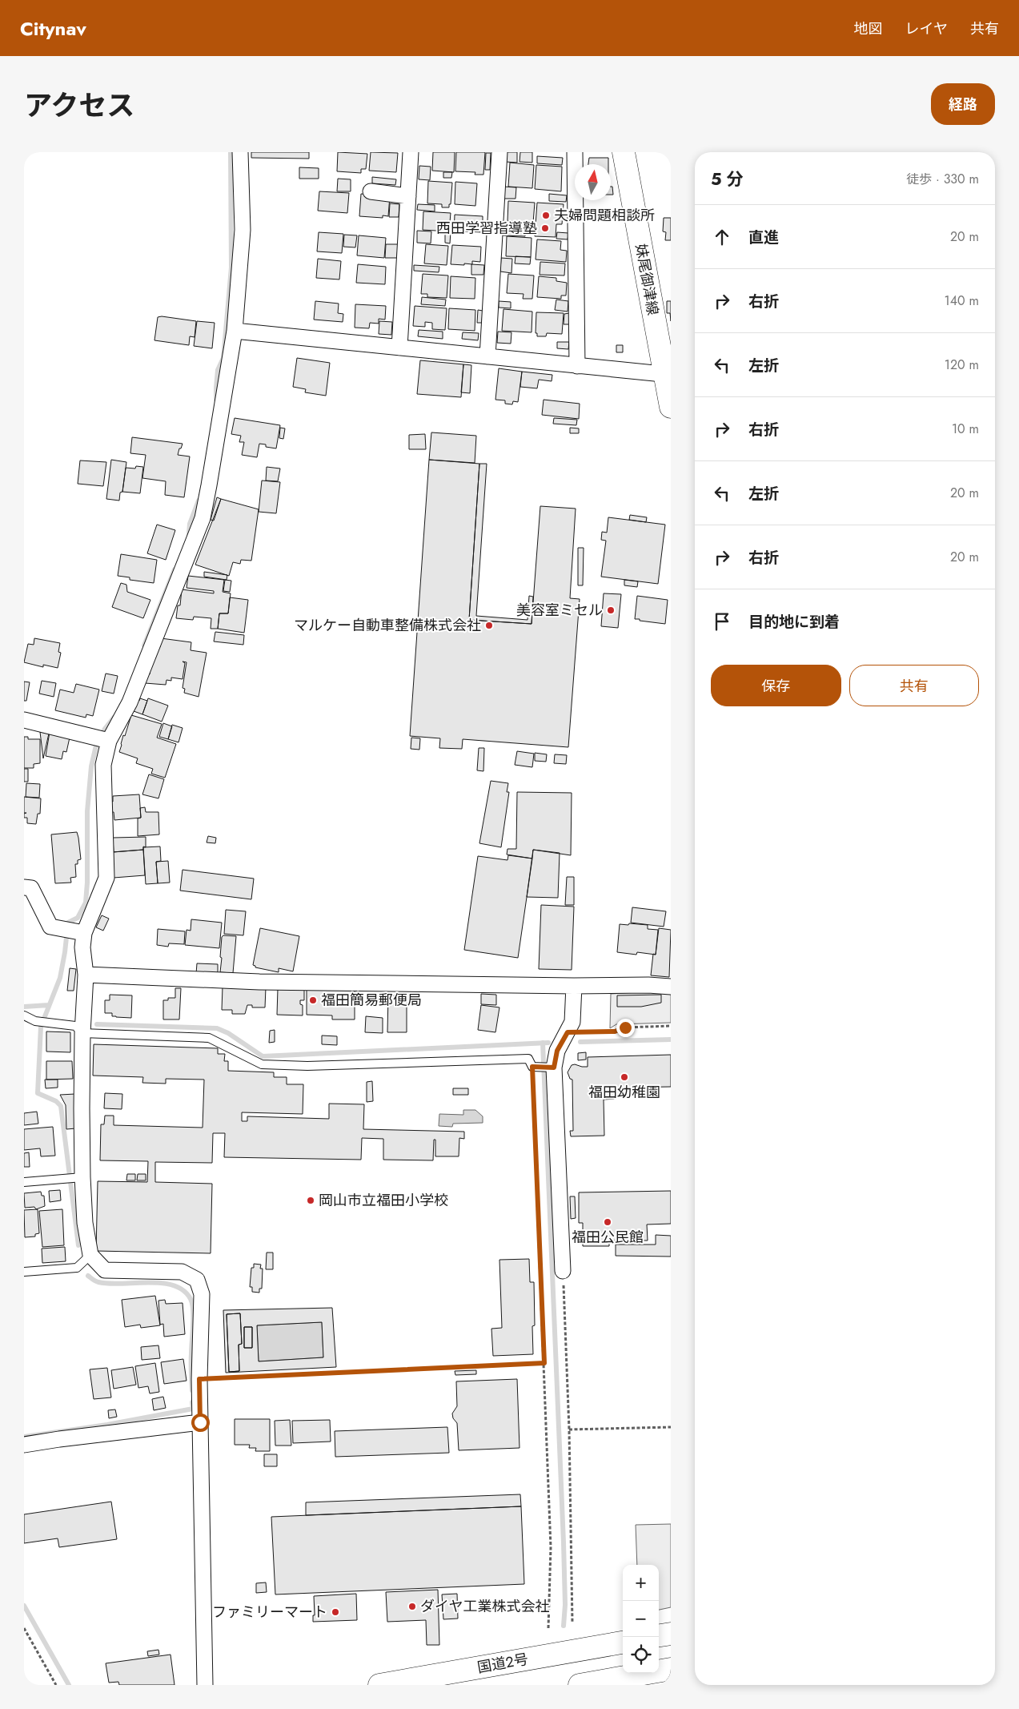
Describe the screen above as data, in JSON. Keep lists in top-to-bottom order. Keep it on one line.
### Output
{"streets":{"main road":["妹尾御津線","国道2号"]},"places":["夫婦問題相談所","西田学習指導塾","美容室ミセル","マルケー自動車整備株式会社","福田簡易郵便局","福田幼稚園","岡山市立福田小学校","福田公民館","ダイヤ工業株式会社","ファミリーマート"],"north":"top","page":{"header":"Citynav","nav":["地図","レイヤ","共有"],"title":"アクセス","buttons":["経路",["保存","共有"]],"heading":["5 分","徒歩 · 330 m"],"list":[["直進","20 m"],["右折","140 m"],["左折","120 m"],["右折","10 m"],["左折","20 m"],["右折","20 m"],"目的地に到着"],"map_buttons":["+","−"]}}
